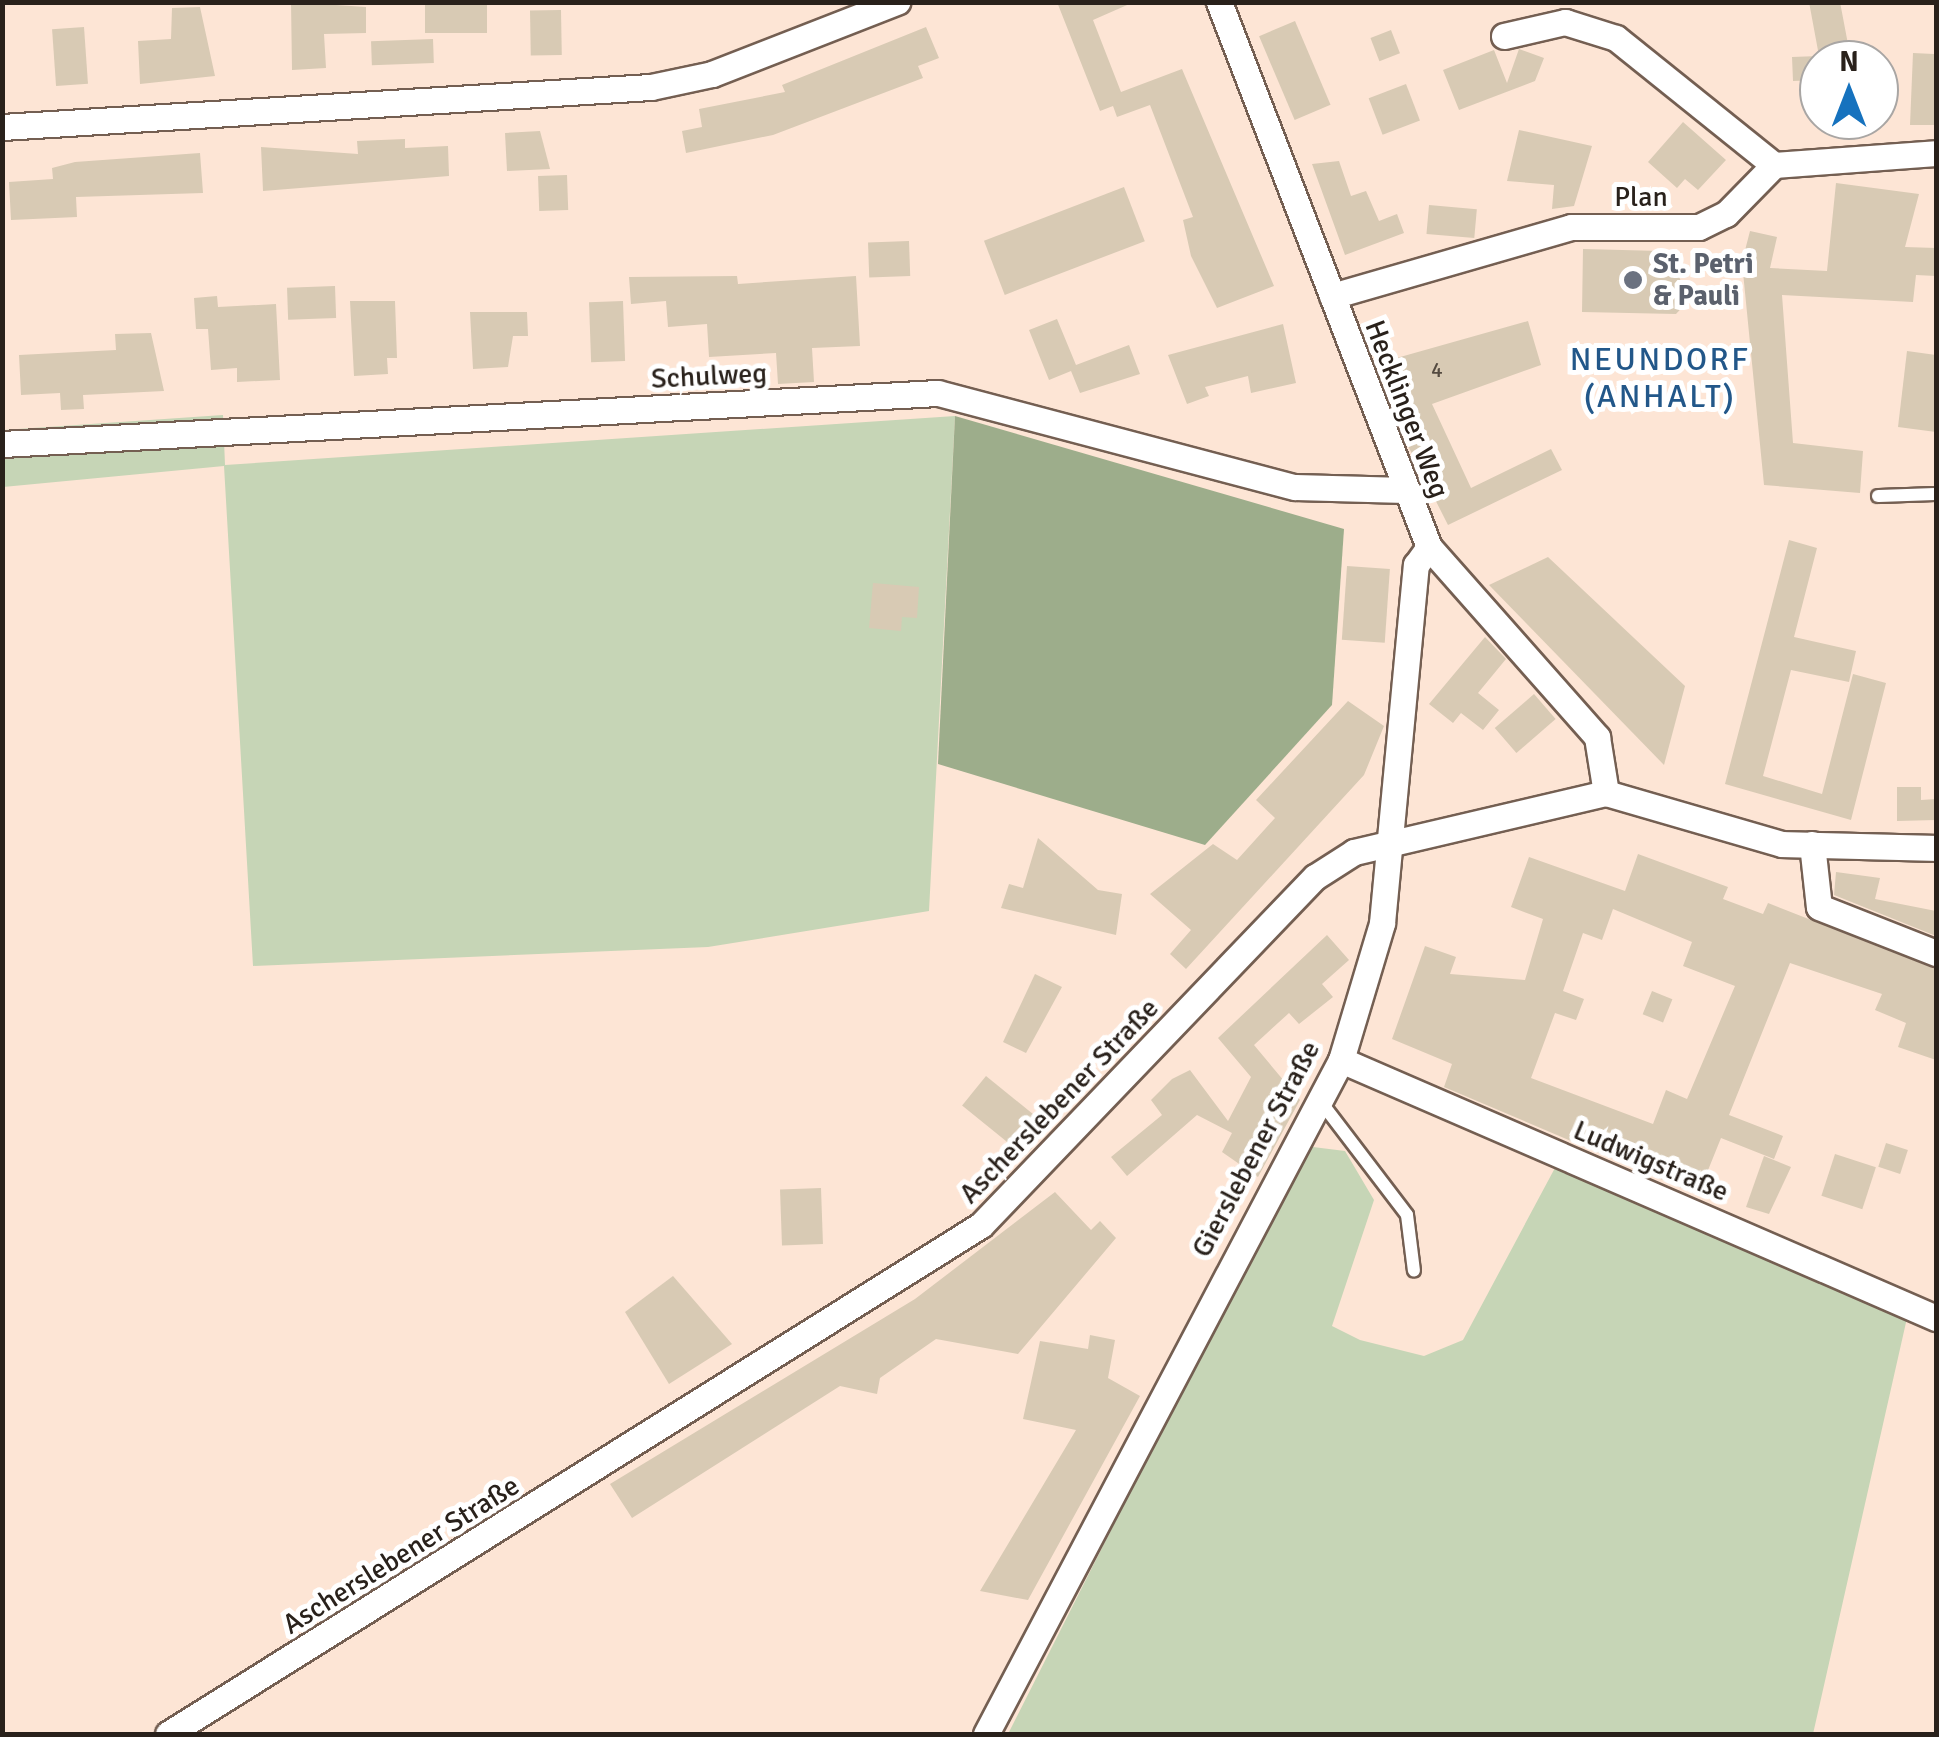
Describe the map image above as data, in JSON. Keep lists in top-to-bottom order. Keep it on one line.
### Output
{"streets":{"street":["Plan","Schulweg","Hecklinger Weg","Ascherslebener Straße","Gierslebener Straße","Ludwigstraße"]},"crossings":[["Plan","Hecklinger Weg"],["Schulweg","Hecklinger Weg"],["Hecklinger Weg","Ascherslebener Straße"],["Hecklinger Weg","Gierslebener Straße"],["Ascherslebener Straße","Gierslebener Straße"],["Gierslebener Straße","Ludwigstraße"]],"districts":["NEUNDORF (ANHALT)"],"places":["St. Petri & Pauli"],"house_numbers":["4"],"north":"top"}
